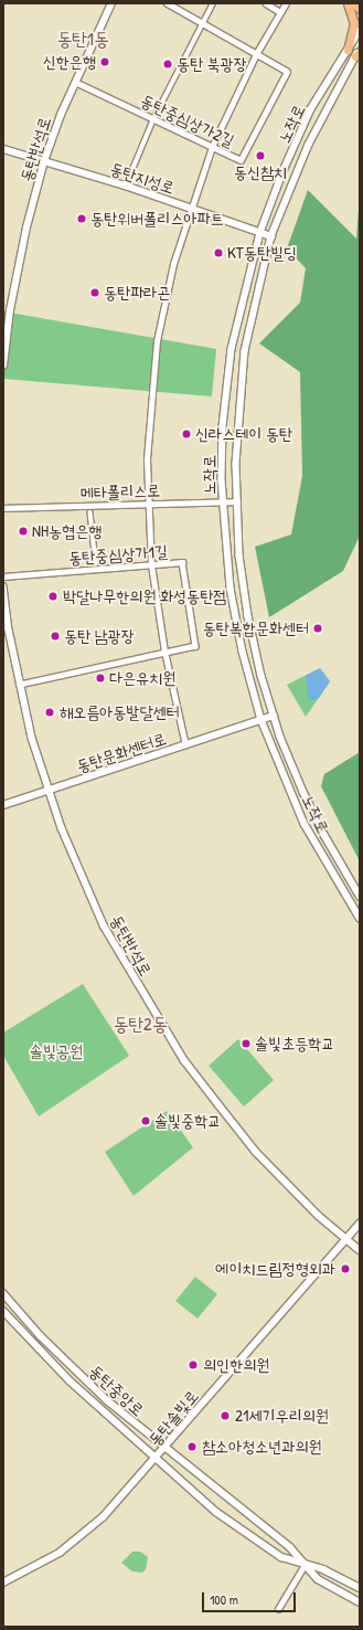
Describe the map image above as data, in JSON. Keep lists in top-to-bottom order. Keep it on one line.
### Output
{"streets":{"street":["동탄중심상가2길","노작로","동탄반석로","동탄지성로","메타폴리스로","동탄중심상가1길","동탄문화센터로","동탄중앙로","동탄솔빛로"]},"crossings":[["동탄중심상가2길","동탄반석로"],["노작로","동탄지성로"],["노작로","메타폴리스로"],["노작로","동탄문화센터로"],["동탄반석로","동탄지성로"],["동탄반석로","동탄중심상가1길"],["동탄반석로","동탄문화센터로"],["동탄반석로","동탄솔빛로"],["동탄중앙로","동탄솔빛로"]],"districts":["동탄1동","동탄2동"],"parks":["솔빛공원"],"places":["신한은행","동탄 북광장","동신참치","동탄위버폴리스아파트","KT동탄빌딩","동탄파라곤","신라스테이 동탄","NH농협은행","박달나무한의원 화성동탄점","동탄복합문화센터","동탄 남광장","다은유치원","해오름아동발달센터","솔빛초등학교","솔빛중학교","에이치드림정형외과","의인한의원","21세기우리의원","참소아청소년과의원"],"scale_bar":"100 m"}
